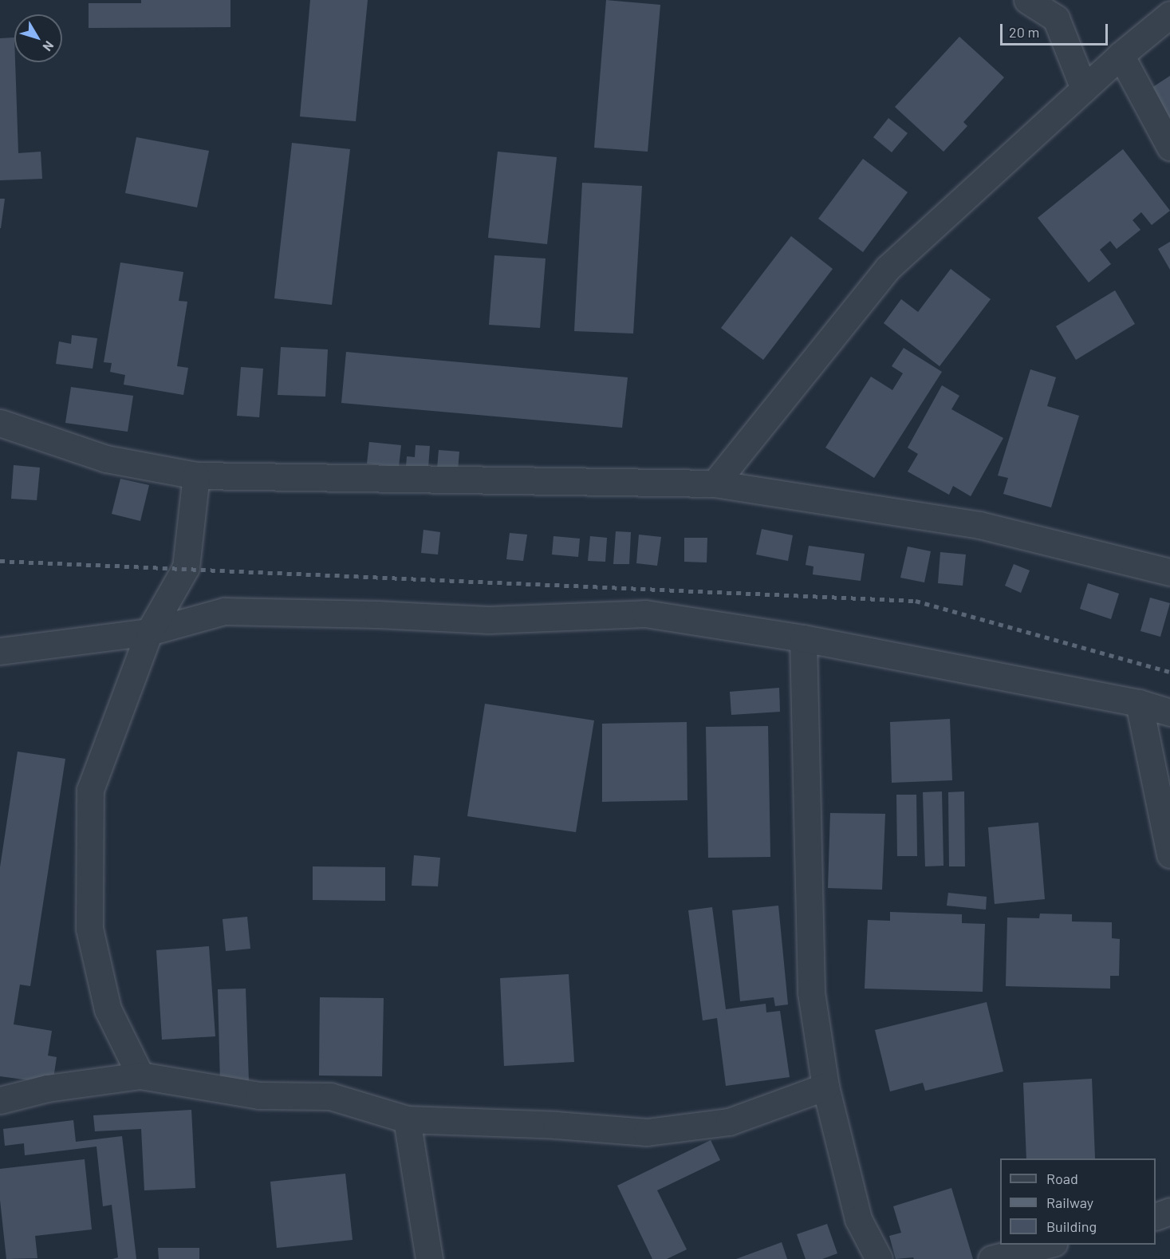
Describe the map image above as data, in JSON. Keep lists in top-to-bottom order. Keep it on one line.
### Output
{"legend":["Road","Railway","Building"],"scale_bar":"20 m","north":"bottom right"}
